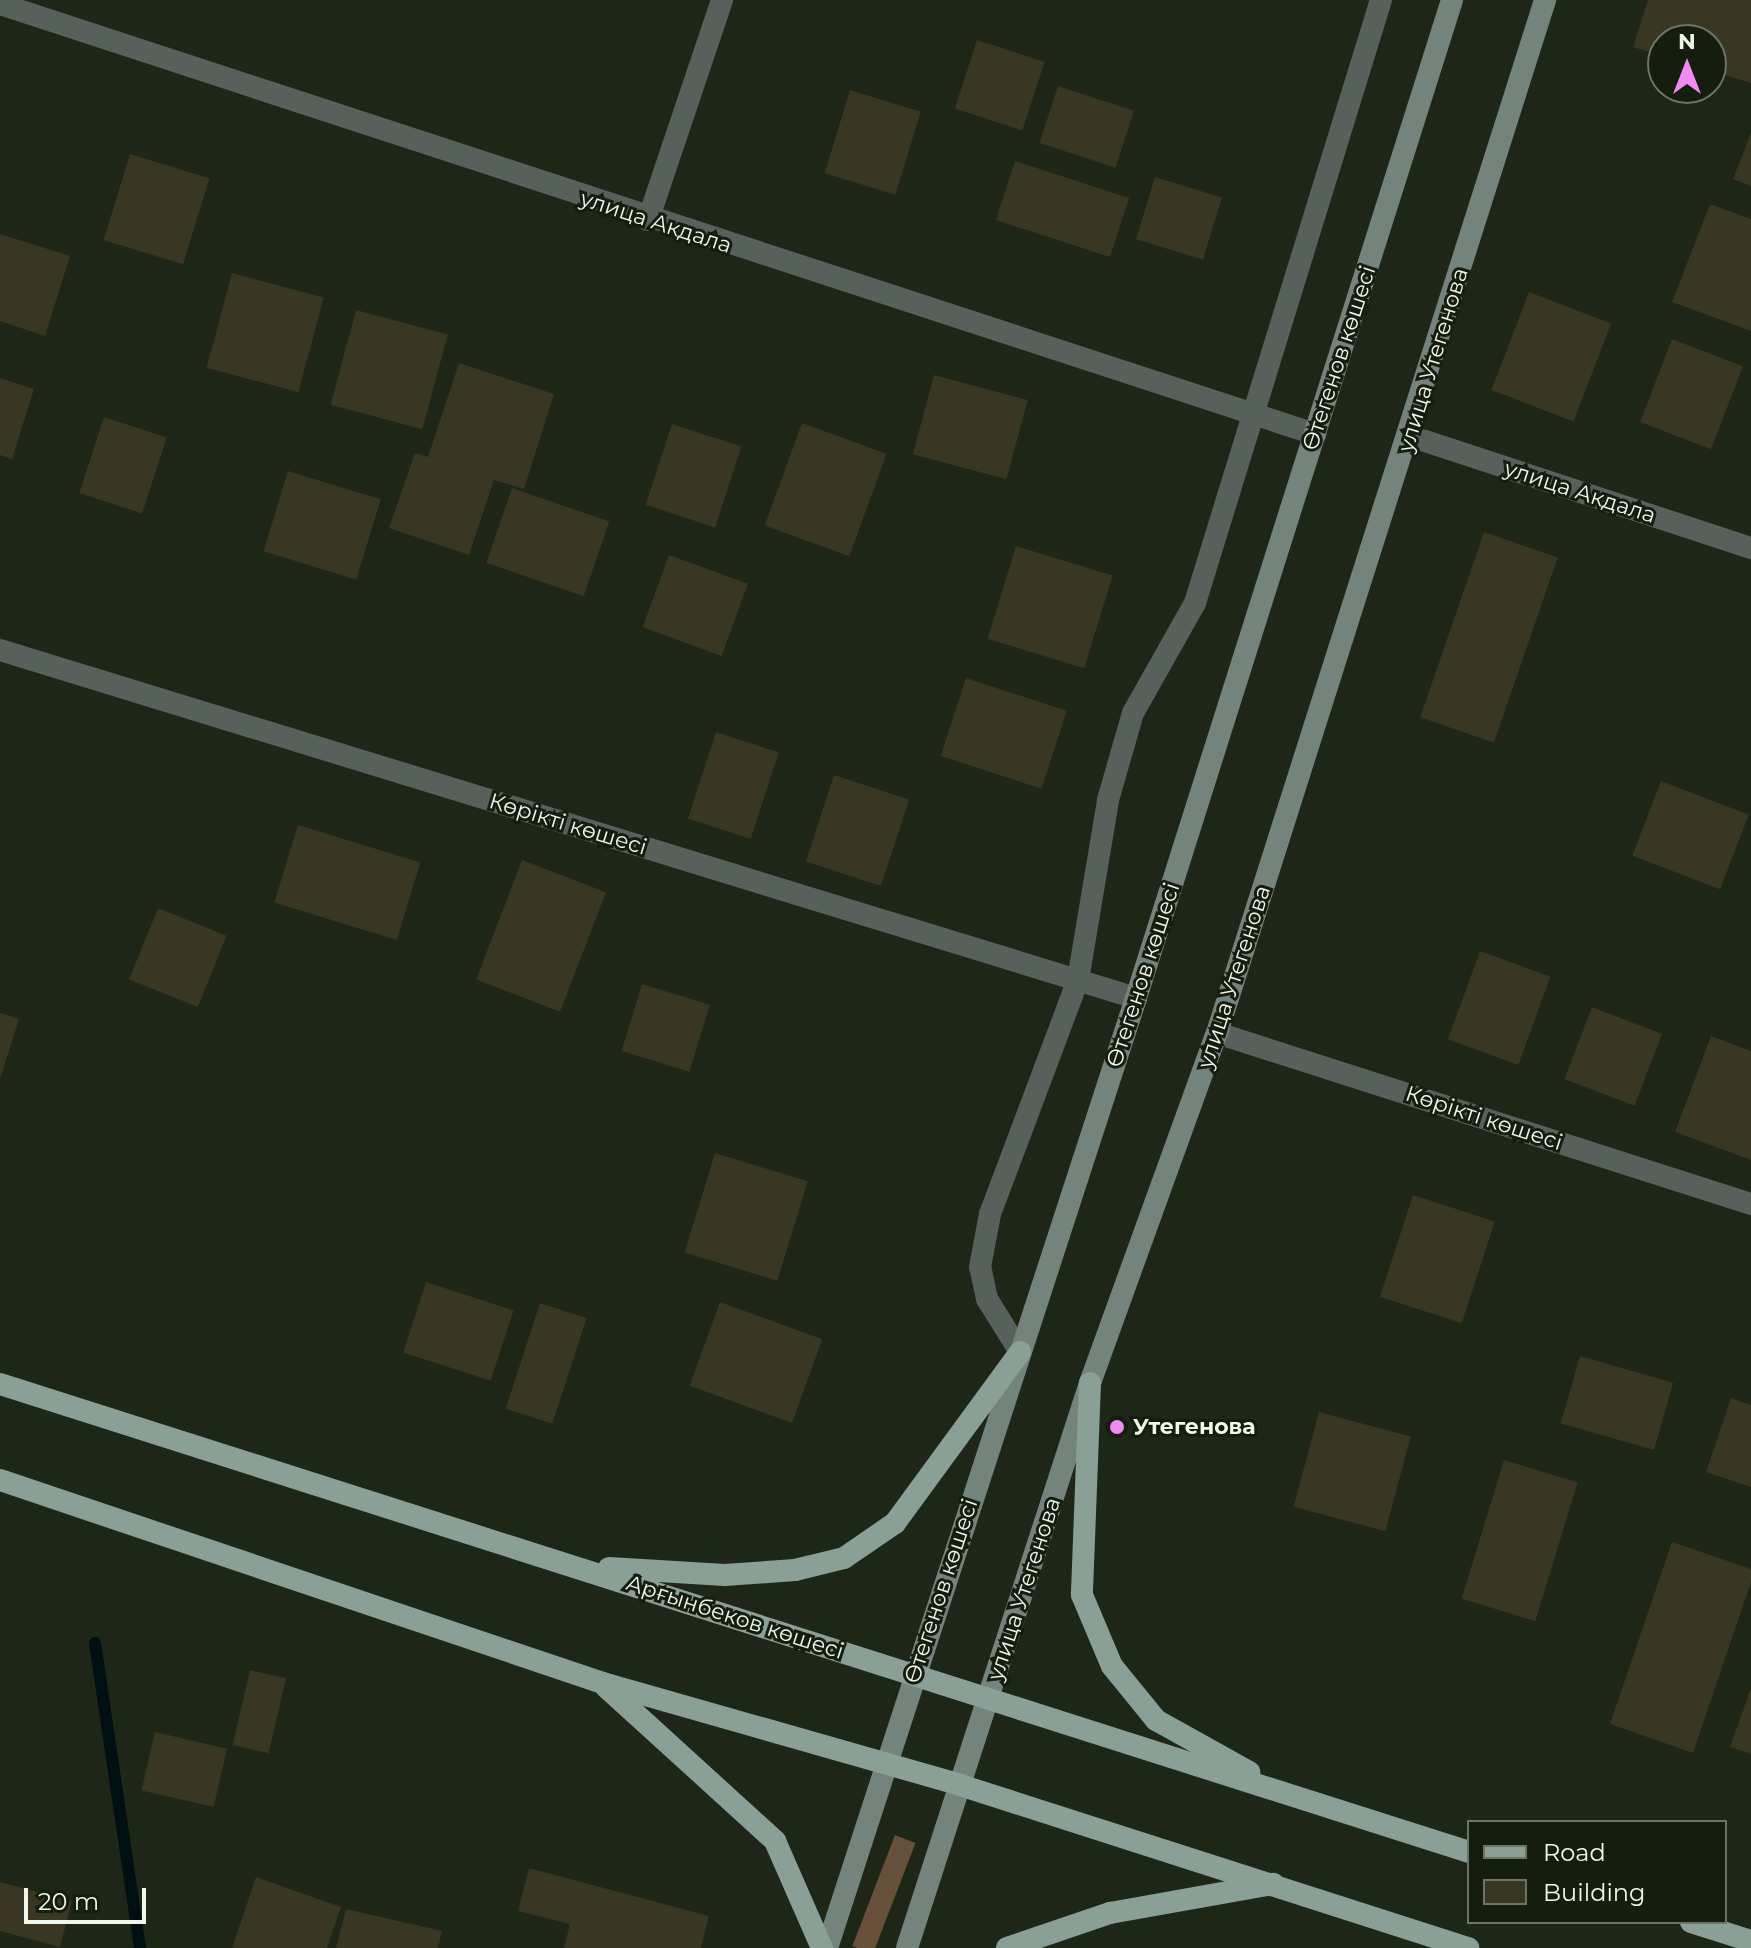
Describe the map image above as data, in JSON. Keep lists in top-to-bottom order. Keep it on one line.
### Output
{"streets":{"main road":["Өтегенов көшесі","улица Утегенова","Арғынбеков көшесі"],"street":["улица Акдала","Көрікті көшесі"]},"crossings":[["улица Акдала","Өтегенов көшесі"],["улица Акдала","улица Утегенова"],["Өтегенов көшесі","Көрікті көшесі"],["Өтегенов көшесі","Арғынбеков көшесі"],["улица Утегенова","Көрікті көшесі"],["улица Утегенова","Арғынбеков көшесі"]],"places":["Утегенова"],"legend":["Road","Building"],"scale_bar":"20 m","north":"top"}
